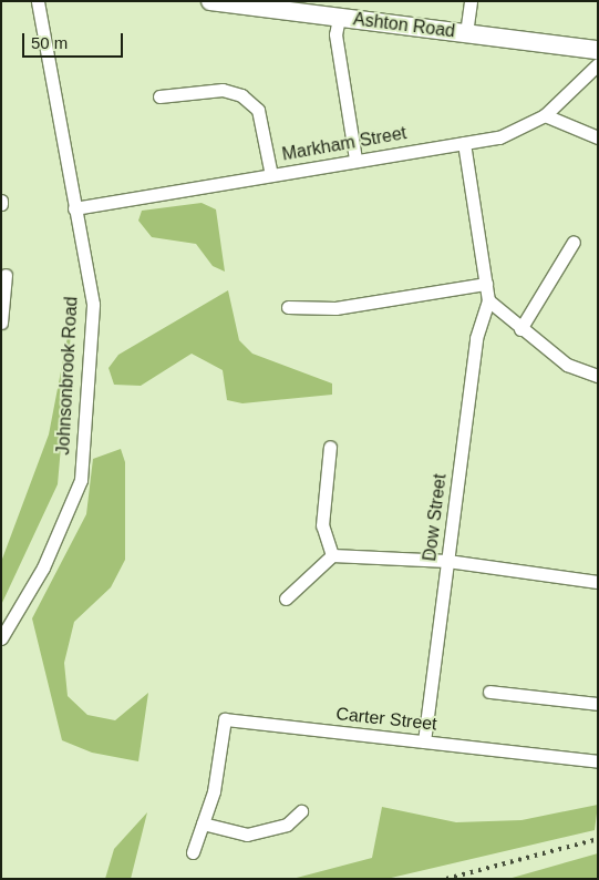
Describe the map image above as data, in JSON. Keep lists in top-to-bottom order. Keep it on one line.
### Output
{"streets":{"main road":["Ashton Road"],"street":["Markham Street","Johnsonbrook Road","Dow Street","Carter Street"]},"crossings":[["Markham Street","Johnsonbrook Road"],["Dow Street","Carter Street"]],"scale_bar":"50 m"}
